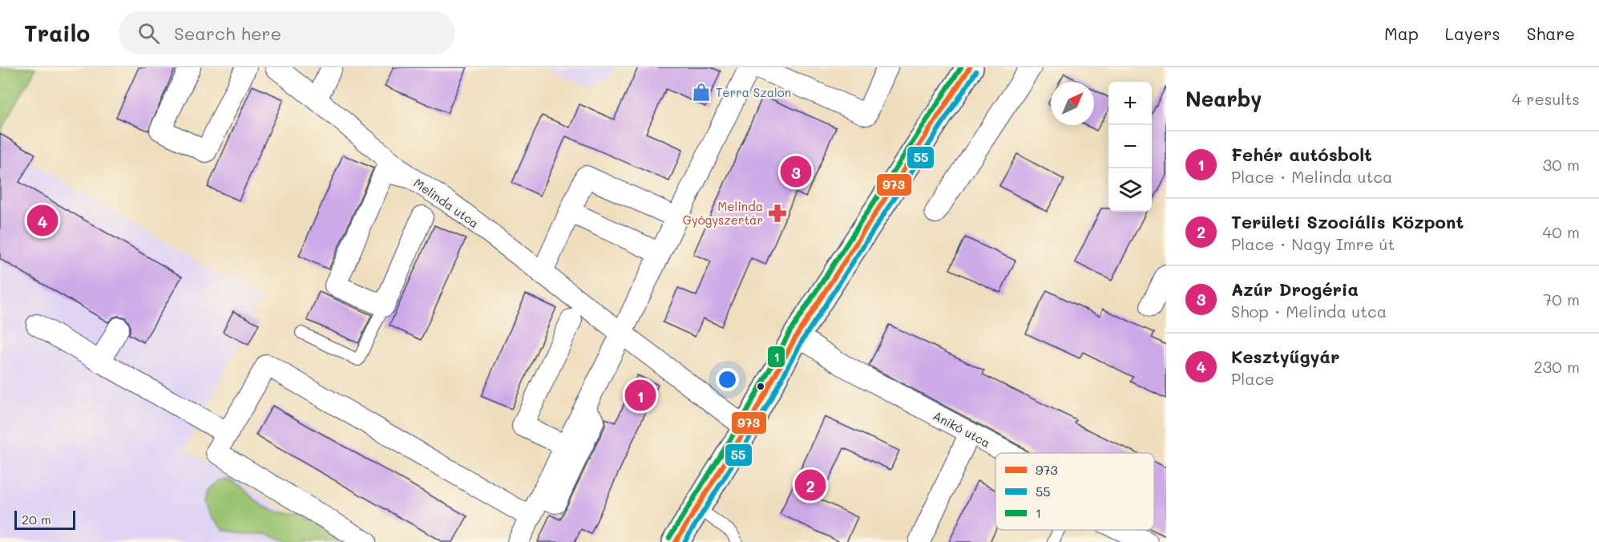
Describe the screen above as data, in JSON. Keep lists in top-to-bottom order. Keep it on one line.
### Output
{"streets":{"street":["Melinda utca","Anikó utca"]},"places":{"shop":["Terra Szalon"],"pharmacy":["Melinda Gyógyszertár"]},"lines":["transit line 973","transit line 1","transit line 55"],"legend":["973","55","1"],"scale_bar":"20 m","north":"top right","page":{"header":"Trailo","search":"Search here","nav":["Map","Layers","Share"],"heading":["Nearby","4 results"],"map_buttons":["+","−"],"list":[{"mark":"1","name":"Fehér autósbolt","note":"Place · Melinda utca","value":"30 m"},{"mark":"2","name":"Területi Szociális Központ","note":"Place · Nagy Imre út","value":"40 m"},{"mark":"3","name":"Azúr Drogéria","note":"Shop · Melinda utca","value":"70 m"},{"mark":"4","name":"Kesztyűgyár","note":"Place","value":"230 m"}],"pins":["3","4","1","2"],"scale":"20 m"}}
